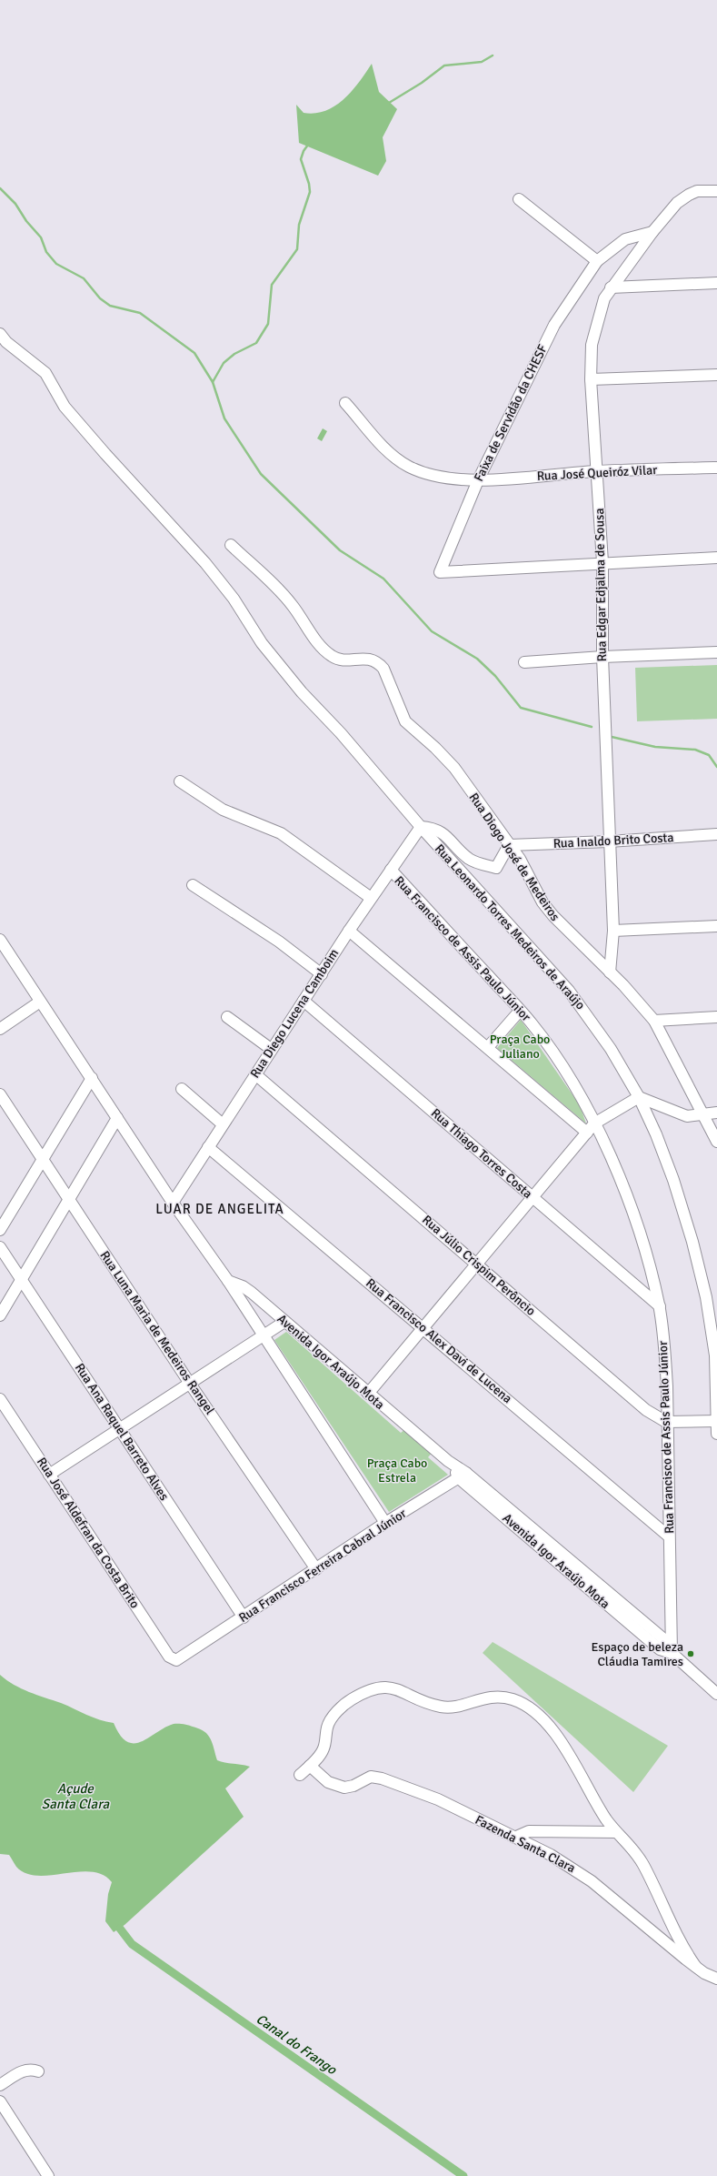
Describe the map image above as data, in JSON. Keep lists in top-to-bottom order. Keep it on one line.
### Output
{"streets":{"street":["Faixa de Servidão da CHESF","Rua José Queiróz Vilar","Rua Edgar Edjalma de Sousa","Rua Inaldo Brito Costa","Rua Diogo José de Medeiros","Rua Leonardo Torres Medeiros de Araújo","Rua Francisco de Assis Paulo Júnior","Rua Diego Lucena Camboim","Rua Thiago Torres Costa","Rua Júlio Crispim Perôncio","Rua Luna Maria de Medeiros Rangel","Rua Francisco Alex Davi de Lucena","Avenida Igor Araújo Mota","Rua Ana Raquel Barreto Alves","Rua José Aldefran da Costa Brito","Rua Francisco Ferreira Cabral Júnior","Fazenda Santa Clara"]},"crossings":[["Faixa de Servidão da CHESF","Rua José Queiróz Vilar"],["Faixa de Servidão da CHESF","Rua Edgar Edjalma de Sousa"],["Rua José Queiróz Vilar","Rua Edgar Edjalma de Sousa"],["Rua Edgar Edjalma de Sousa","Rua Inaldo Brito Costa"],["Rua Edgar Edjalma de Sousa","Rua Diogo José de Medeiros"],["Rua Inaldo Brito Costa","Rua Diogo José de Medeiros"],["Rua Leonardo Torres Medeiros de Araújo","Rua Diego Lucena Camboim"],["Rua Francisco de Assis Paulo Júnior","Rua Diego Lucena Camboim"],["Rua Francisco de Assis Paulo Júnior","Rua Thiago Torres Costa"],["Rua Francisco de Assis Paulo Júnior","Rua Júlio Crispim Perôncio"],["Rua Francisco de Assis Paulo Júnior","Rua Francisco Alex Davi de Lucena"],["Rua Francisco de Assis Paulo Júnior","Avenida Igor Araújo Mota"],["Rua Diego Lucena Camboim","Rua Thiago Torres Costa"],["Rua Diego Lucena Camboim","Rua Júlio Crispim Perôncio"],["Rua Diego Lucena Camboim","Rua Francisco Alex Davi de Lucena"],["Rua Luna Maria de Medeiros Rangel","Rua Francisco Ferreira Cabral Júnior"],["Avenida Igor Araújo Mota","Rua Francisco Ferreira Cabral Júnior"],["Rua Ana Raquel Barreto Alves","Rua Francisco Ferreira Cabral Júnior"],["Rua José Aldefran da Costa Brito","Rua Francisco Ferreira Cabral Júnior"]],"districts":["LUAR DE ANGELITA"],"water":["Açude Santa Clara","Canal do Frango"],"parks":["Praça Cabo Juliano","Praça Cabo Estrela"],"places":["Espaço de beleza Cláudia Tamires"]}
